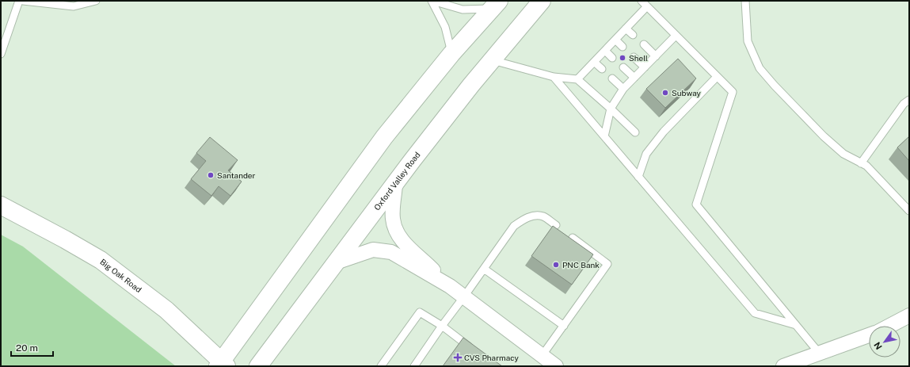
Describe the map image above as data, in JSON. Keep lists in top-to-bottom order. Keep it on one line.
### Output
{"streets":{"main road":["Oxford Valley Road","Big Oak Road"]},"places":{"other":["Shell","Subway","Santander","PNC Bank"],"health":["CVS Pharmacy"]},"scale_bar":"20 m","north":"bottom left"}
